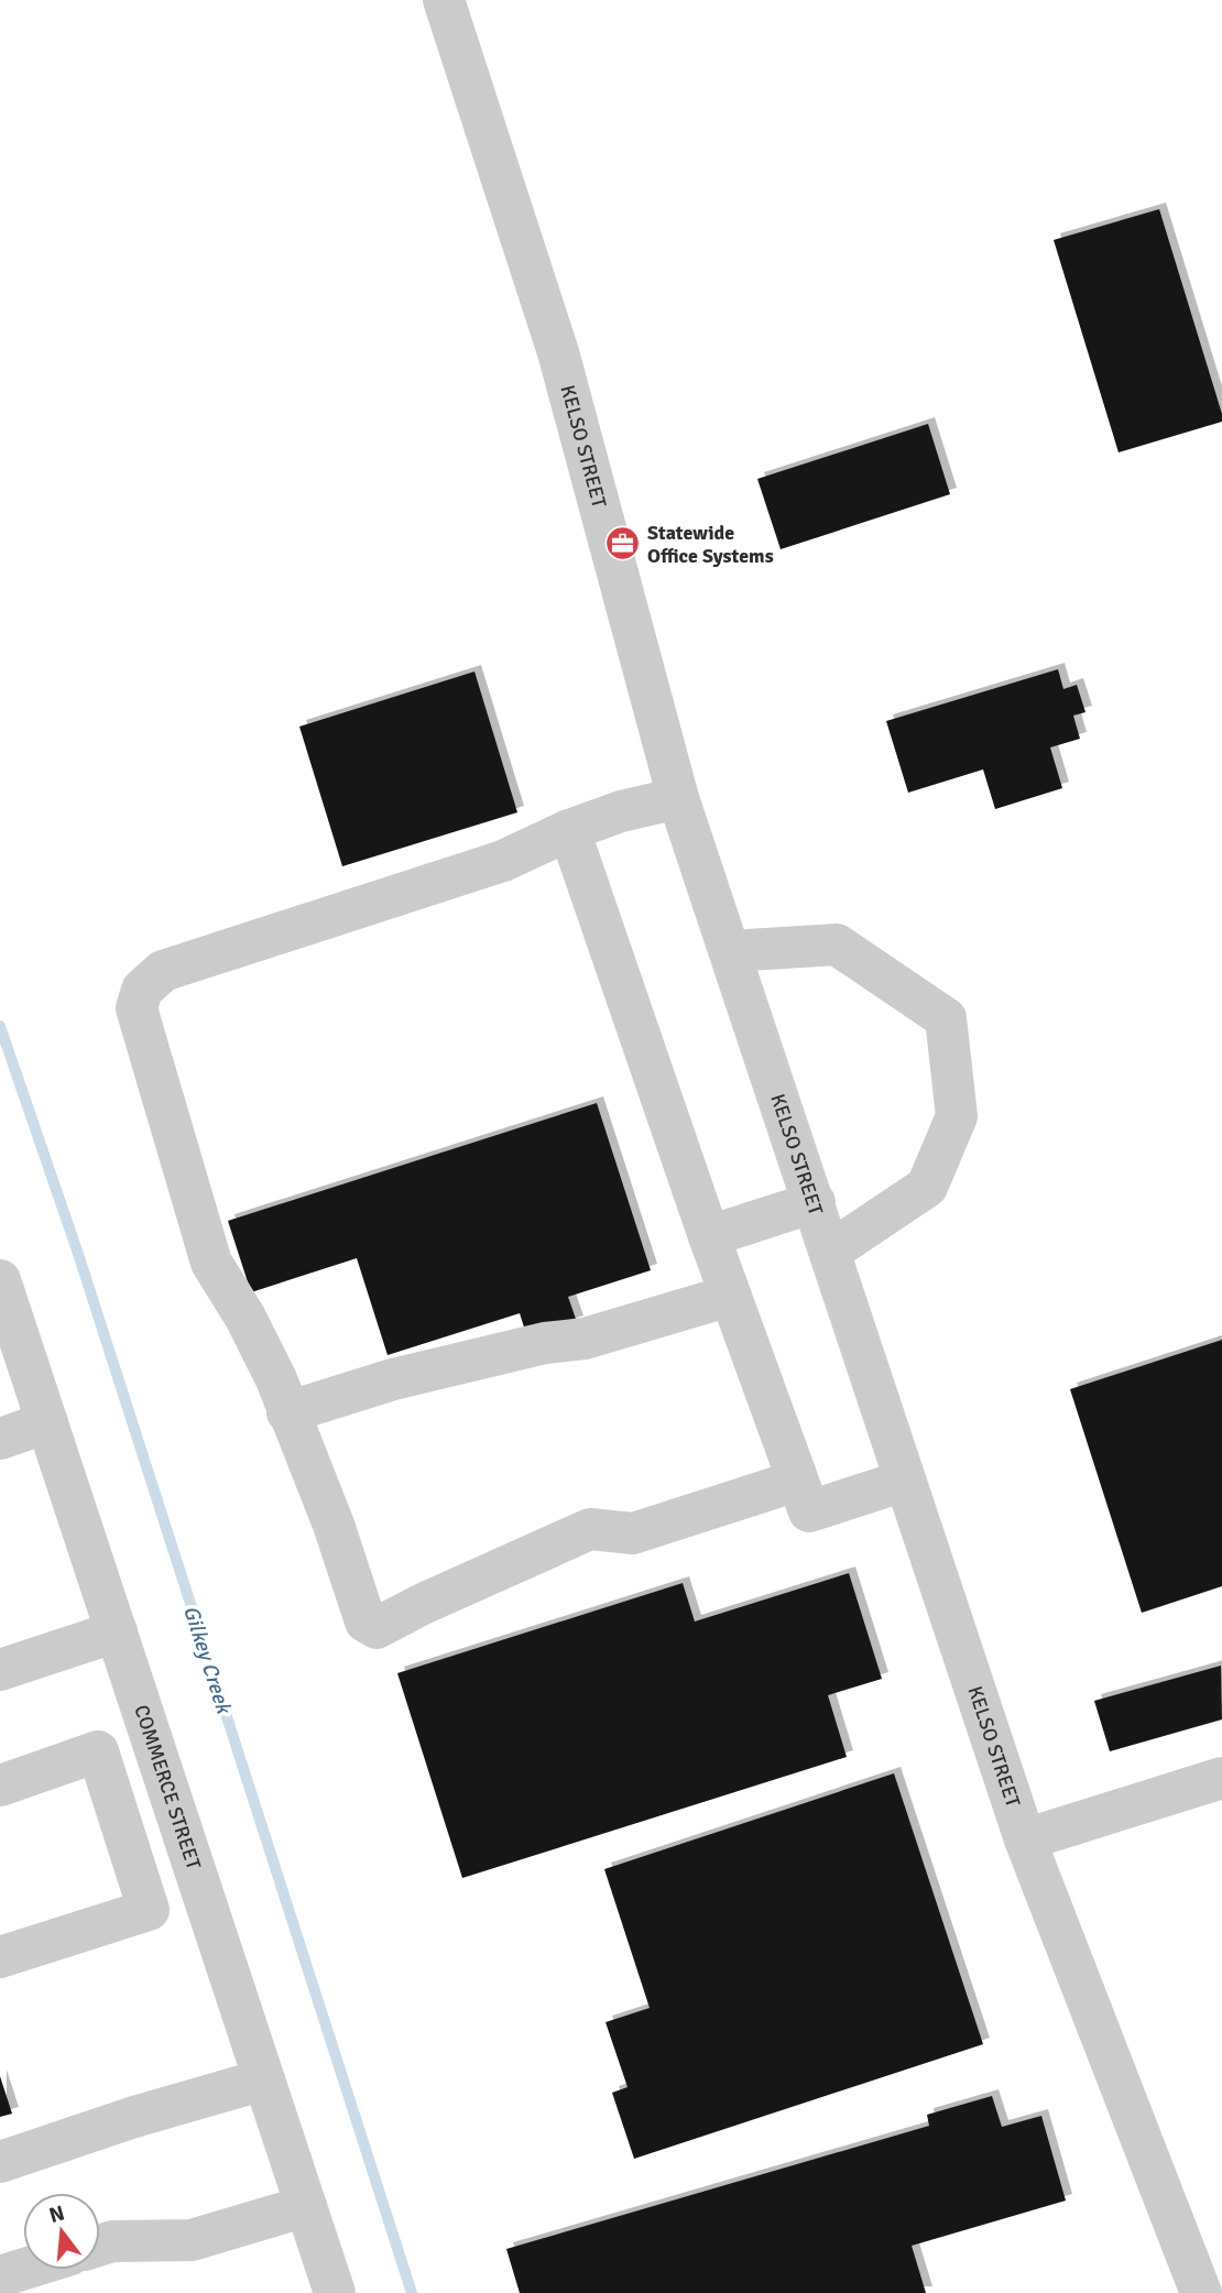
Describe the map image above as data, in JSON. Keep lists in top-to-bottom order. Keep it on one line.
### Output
{"streets":{"street":["KELSO STREET","COMMERCE STREET"]},"water":["Gilkey Creek"],"places":{"office":["Statewide Office Systems"]},"north":"top"}
